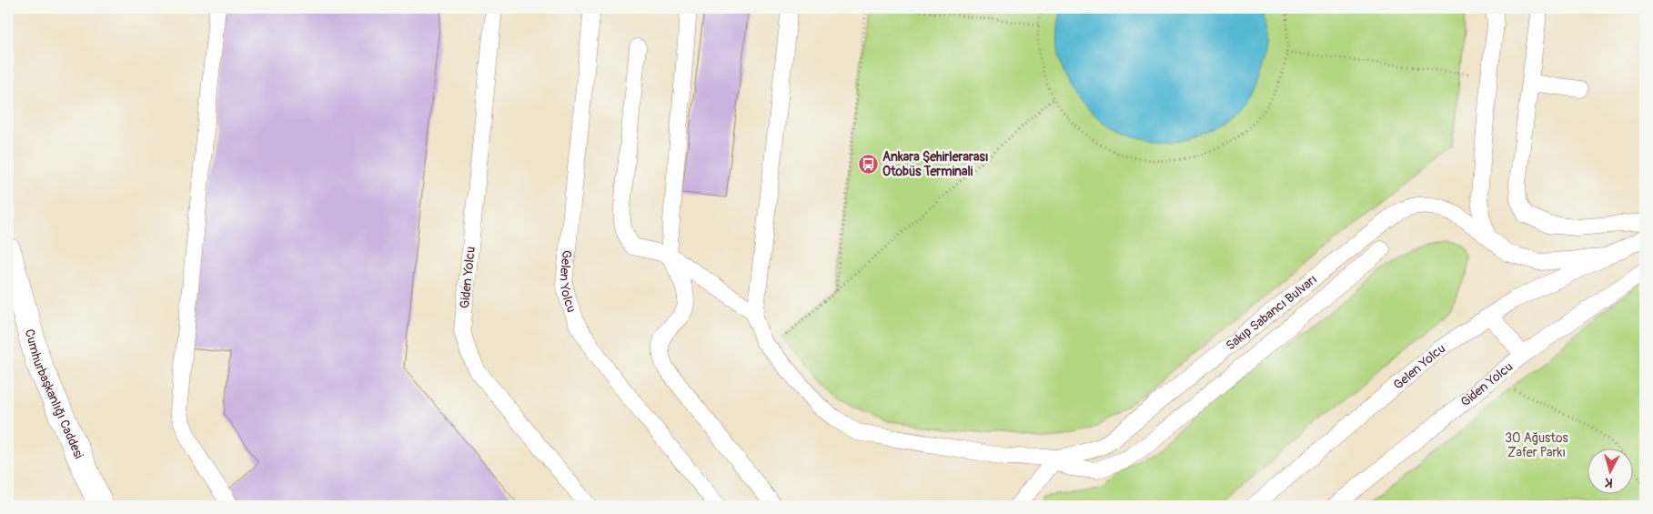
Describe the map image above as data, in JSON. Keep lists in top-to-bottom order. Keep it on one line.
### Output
{"streets":{"main road":["Cumhurbaşkanlığı Caddesi"],"lane":["Giden Yolcu","Gelen Yolcu","Sakıp Sabancı Bulvarı"]},"crossings":[["Gelen Yolcu","Sakıp Sabancı Bulvarı"]],"parks":["30 Ağustos Zafer Parkı"],"places":{"bus stop":["Ankara Şehirlerarası Otobüs Terminali"]},"north":"bottom"}
